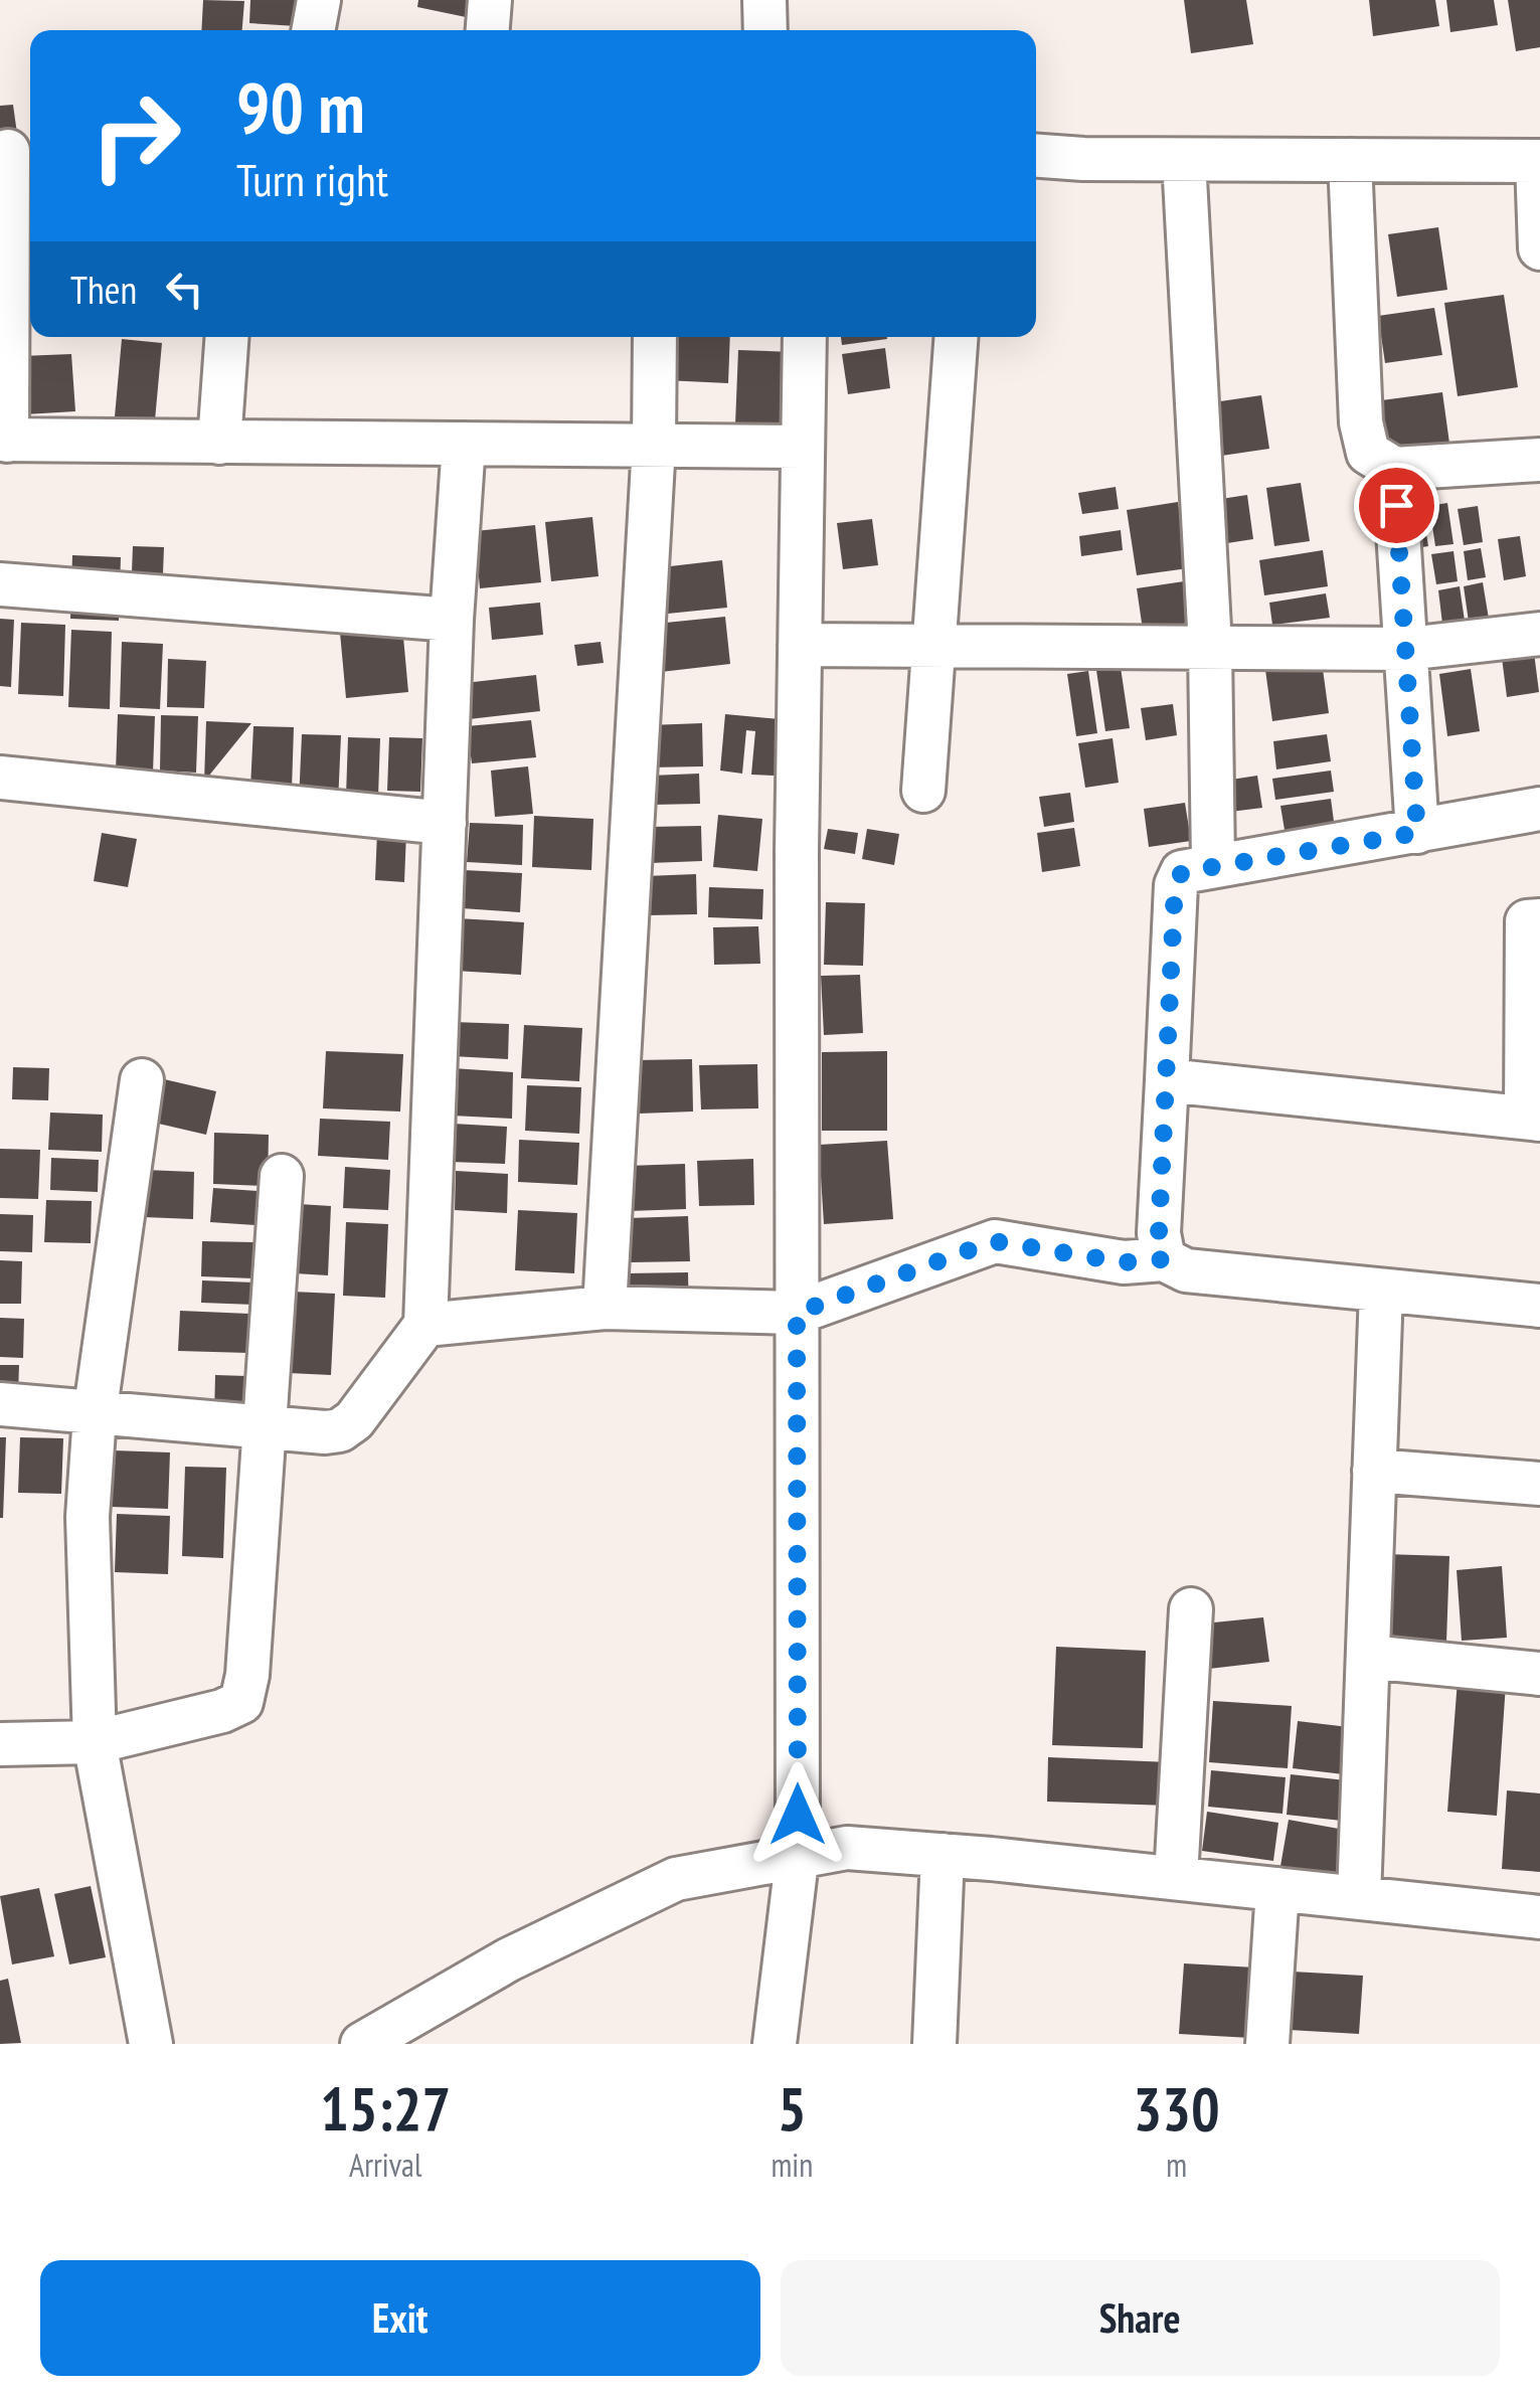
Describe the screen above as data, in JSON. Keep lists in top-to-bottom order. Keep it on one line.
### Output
{"page":{"turn":["90 m","Turn right"],"then":"Then","eta":["15:27","Arrival","5","min","330","m"],"buttons":["Exit","Share"]}}
